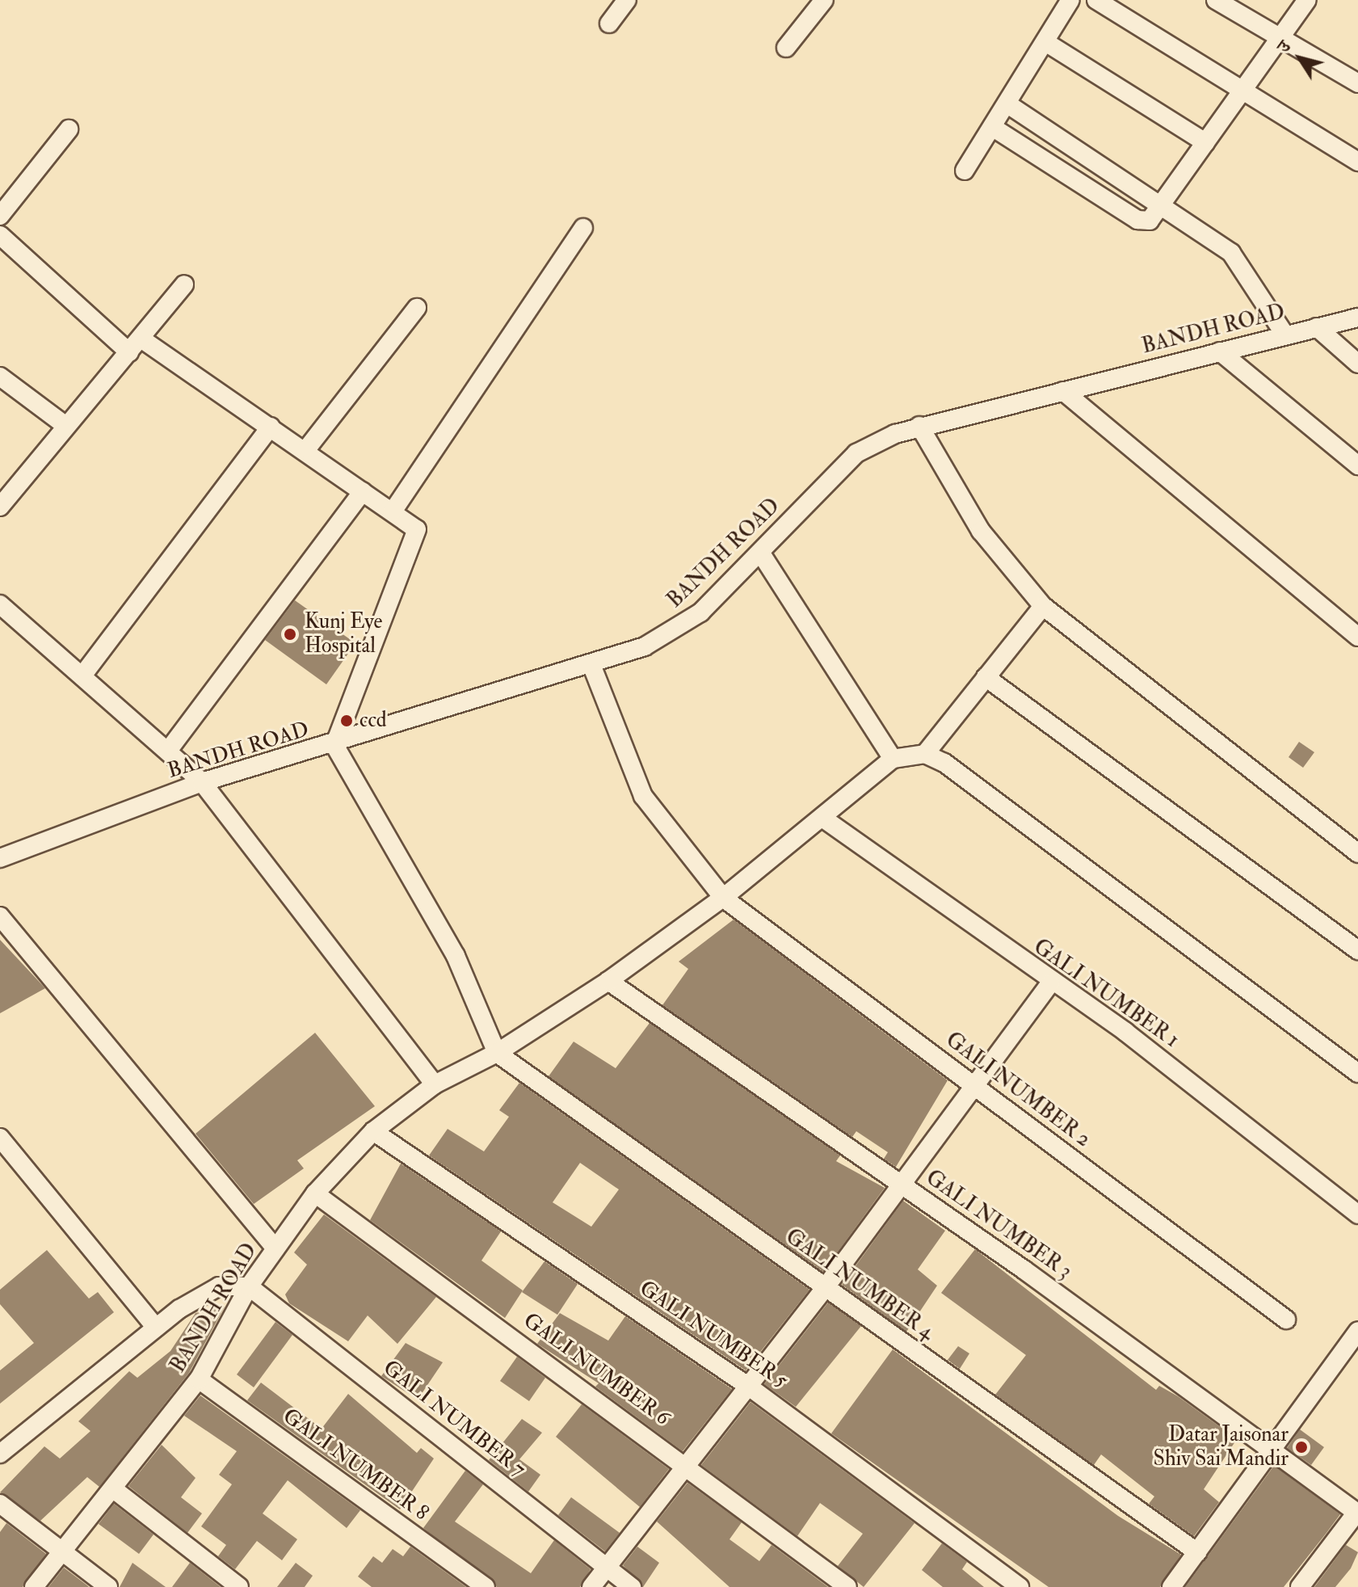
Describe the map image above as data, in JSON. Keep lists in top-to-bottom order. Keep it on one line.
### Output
{"streets":{"street":["BANDH ROAD","GALI NUMBER 1","GALI NUMBER 2","GALI NUMBER 3","GALI NUMBER 4","GALI NUMBER 5","GALI NUMBER 6","GALI NUMBER 7","GALI NUMBER 8"]},"crossings":[["BANDH ROAD","GALI NUMBER 1"],["BANDH ROAD","GALI NUMBER 2"],["BANDH ROAD","GALI NUMBER 3"],["BANDH ROAD","GALI NUMBER 4"],["BANDH ROAD","GALI NUMBER 5"],["BANDH ROAD","GALI NUMBER 6"],["BANDH ROAD","GALI NUMBER 7"],["BANDH ROAD","GALI NUMBER 8"]],"places":["Kunj Eye Hospital","ccd","Datar Jaisonar Shiv Sai Mandir"],"north":"top left"}
